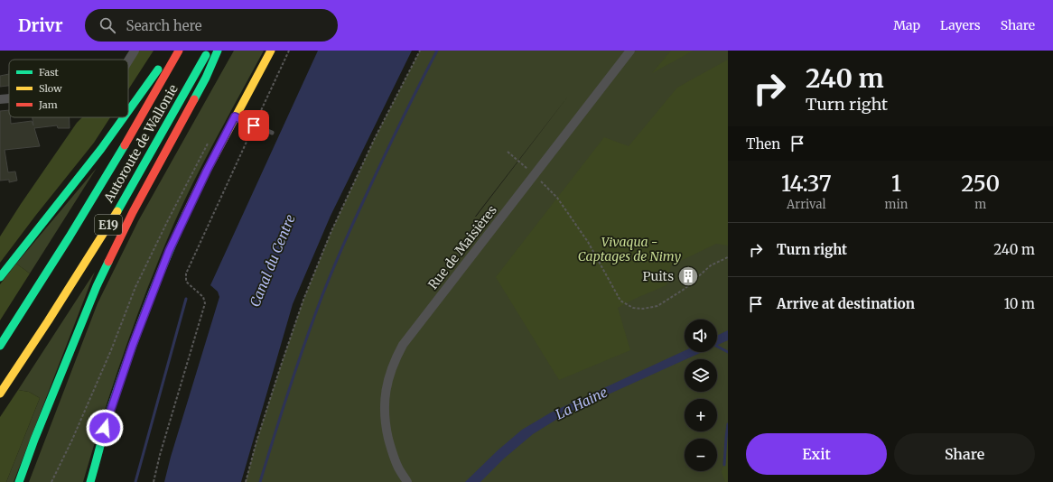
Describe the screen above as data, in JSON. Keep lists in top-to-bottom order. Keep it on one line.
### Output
{"streets":{"main road":["Autoroute de Wallonie","E19"],"street":["Rue de Maisières"]},"water":["Canal du Centre","La Haine"],"parks":["Vivaqua - Captages de Nimy"],"places":{"building":["Puits"]},"legend":["Fast","Slow","Jam"],"page":{"header":"Drivr","search":"Search here","nav":["Map","Layers","Share"],"turn":["240 m","Turn right"],"then":"Then","eta":["14:37","Arrival","1","min","250","m"],"list":[{"name":"Turn right","value":"240 m"},{"name":"Arrive at destination","value":"10 m"}],"map_buttons":["+","−"],"buttons":["Exit","Share"]}}
